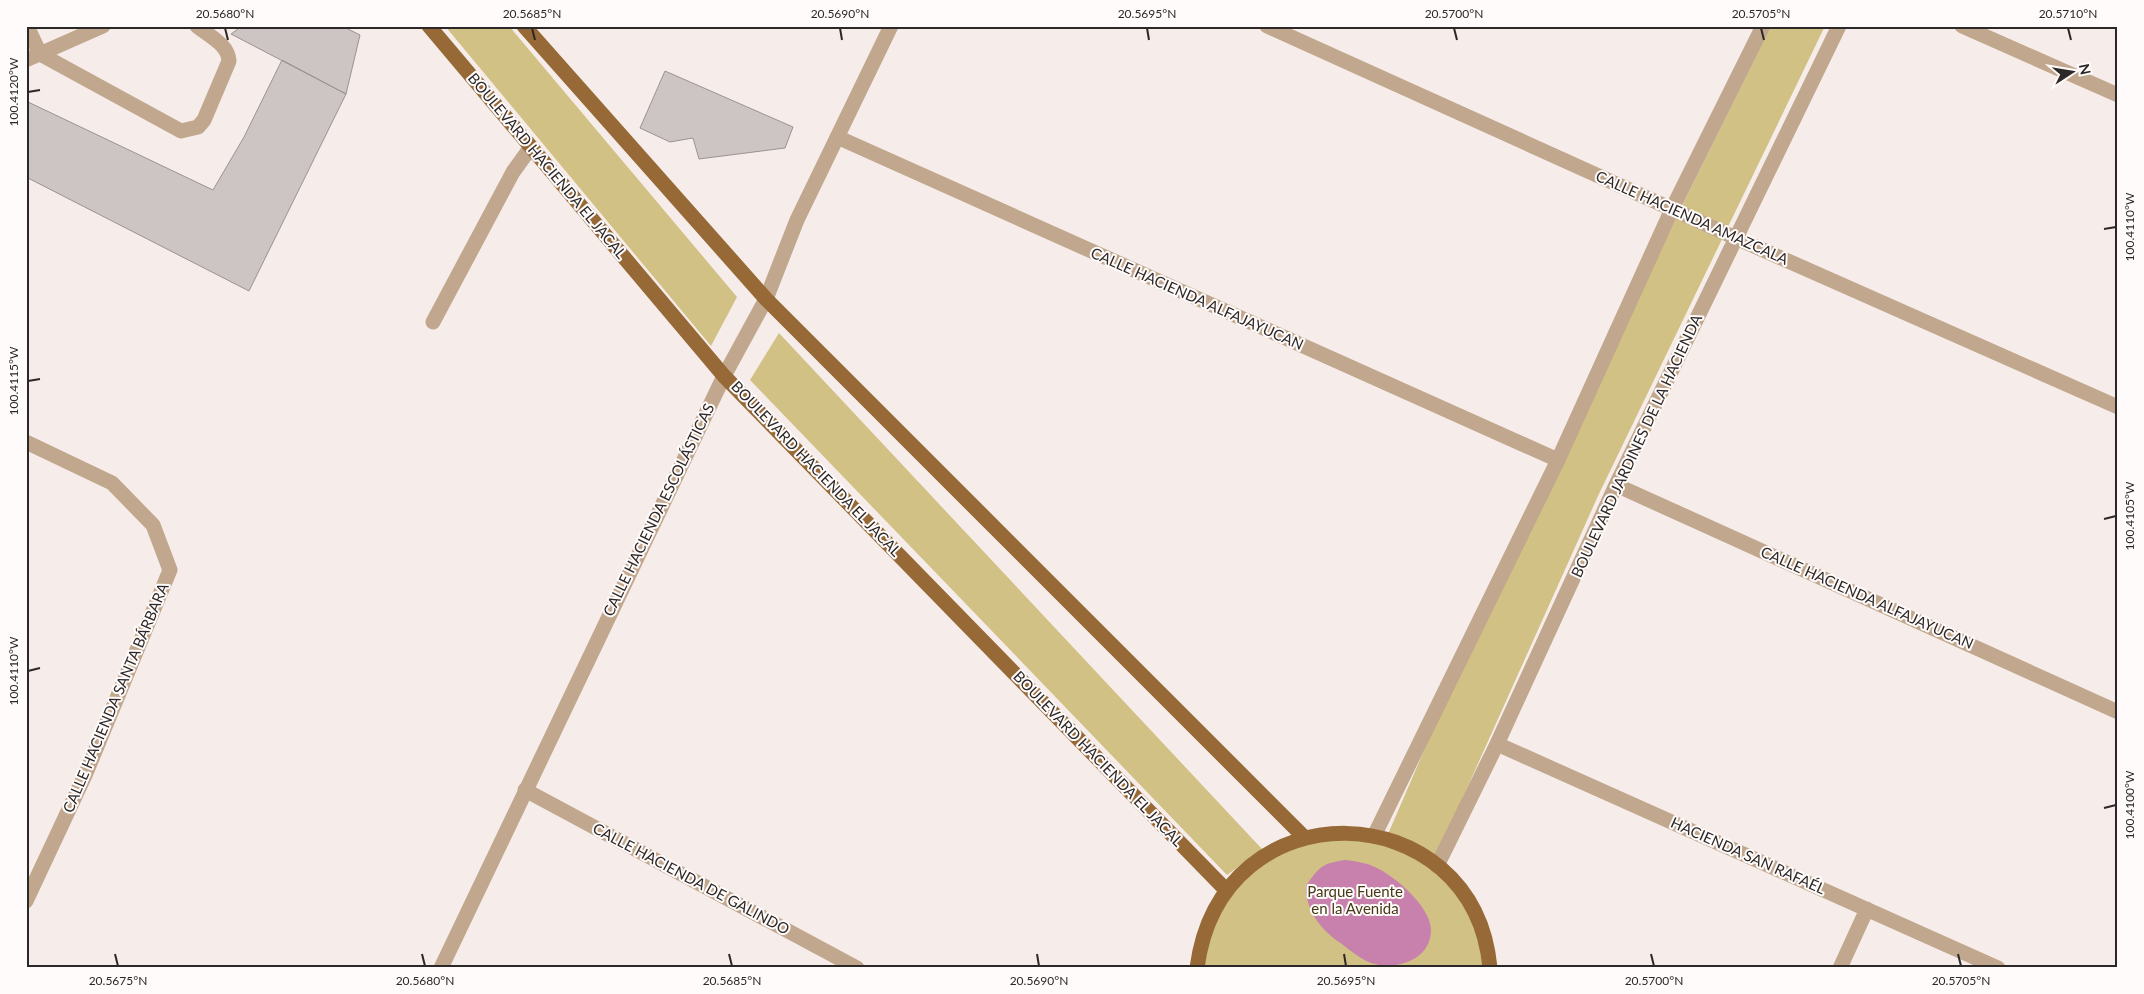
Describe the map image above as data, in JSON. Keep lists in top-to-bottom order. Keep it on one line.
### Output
{"streets":{"main road":["BOULEVARD HACIENDA EL JACAL"],"street":["CALLE HACIENDA AMAZCALA","CALLE HACIENDA ALFAJAYUCAN","BOULEVARD JARDINES DE LA HACIENDA","CALLE HACIENDA ESCOLÁSTICAS","CALLE HACIENDA SANTA BÁRBARA","HACIENDA SAN RAFAÉL","CALLE HACIENDA DE GALINDO"]},"crossings":[["BOULEVARD HACIENDA EL JACAL","CALLE HACIENDA ESCOLÁSTICAS"],["CALLE HACIENDA AMAZCALA","BOULEVARD JARDINES DE LA HACIENDA"],["CALLE HACIENDA ALFAJAYUCAN","BOULEVARD JARDINES DE LA HACIENDA"],["CALLE HACIENDA ALFAJAYUCAN","CALLE HACIENDA ESCOLÁSTICAS"],["BOULEVARD JARDINES DE LA HACIENDA","HACIENDA SAN RAFAÉL"],["CALLE HACIENDA ESCOLÁSTICAS","CALLE HACIENDA DE GALINDO"]],"parks":["Parque Fuente en la Avenida"],"north":"right","coordinates":["20.5680°N","20.5685°N","20.5690°N","20.5695°N","20.5700°N","20.5705°N","20.5710°N","100.4120°W","100.4110°W","100.4115°W","100.4105°W","100.4100°W","20.5675°N"]}
